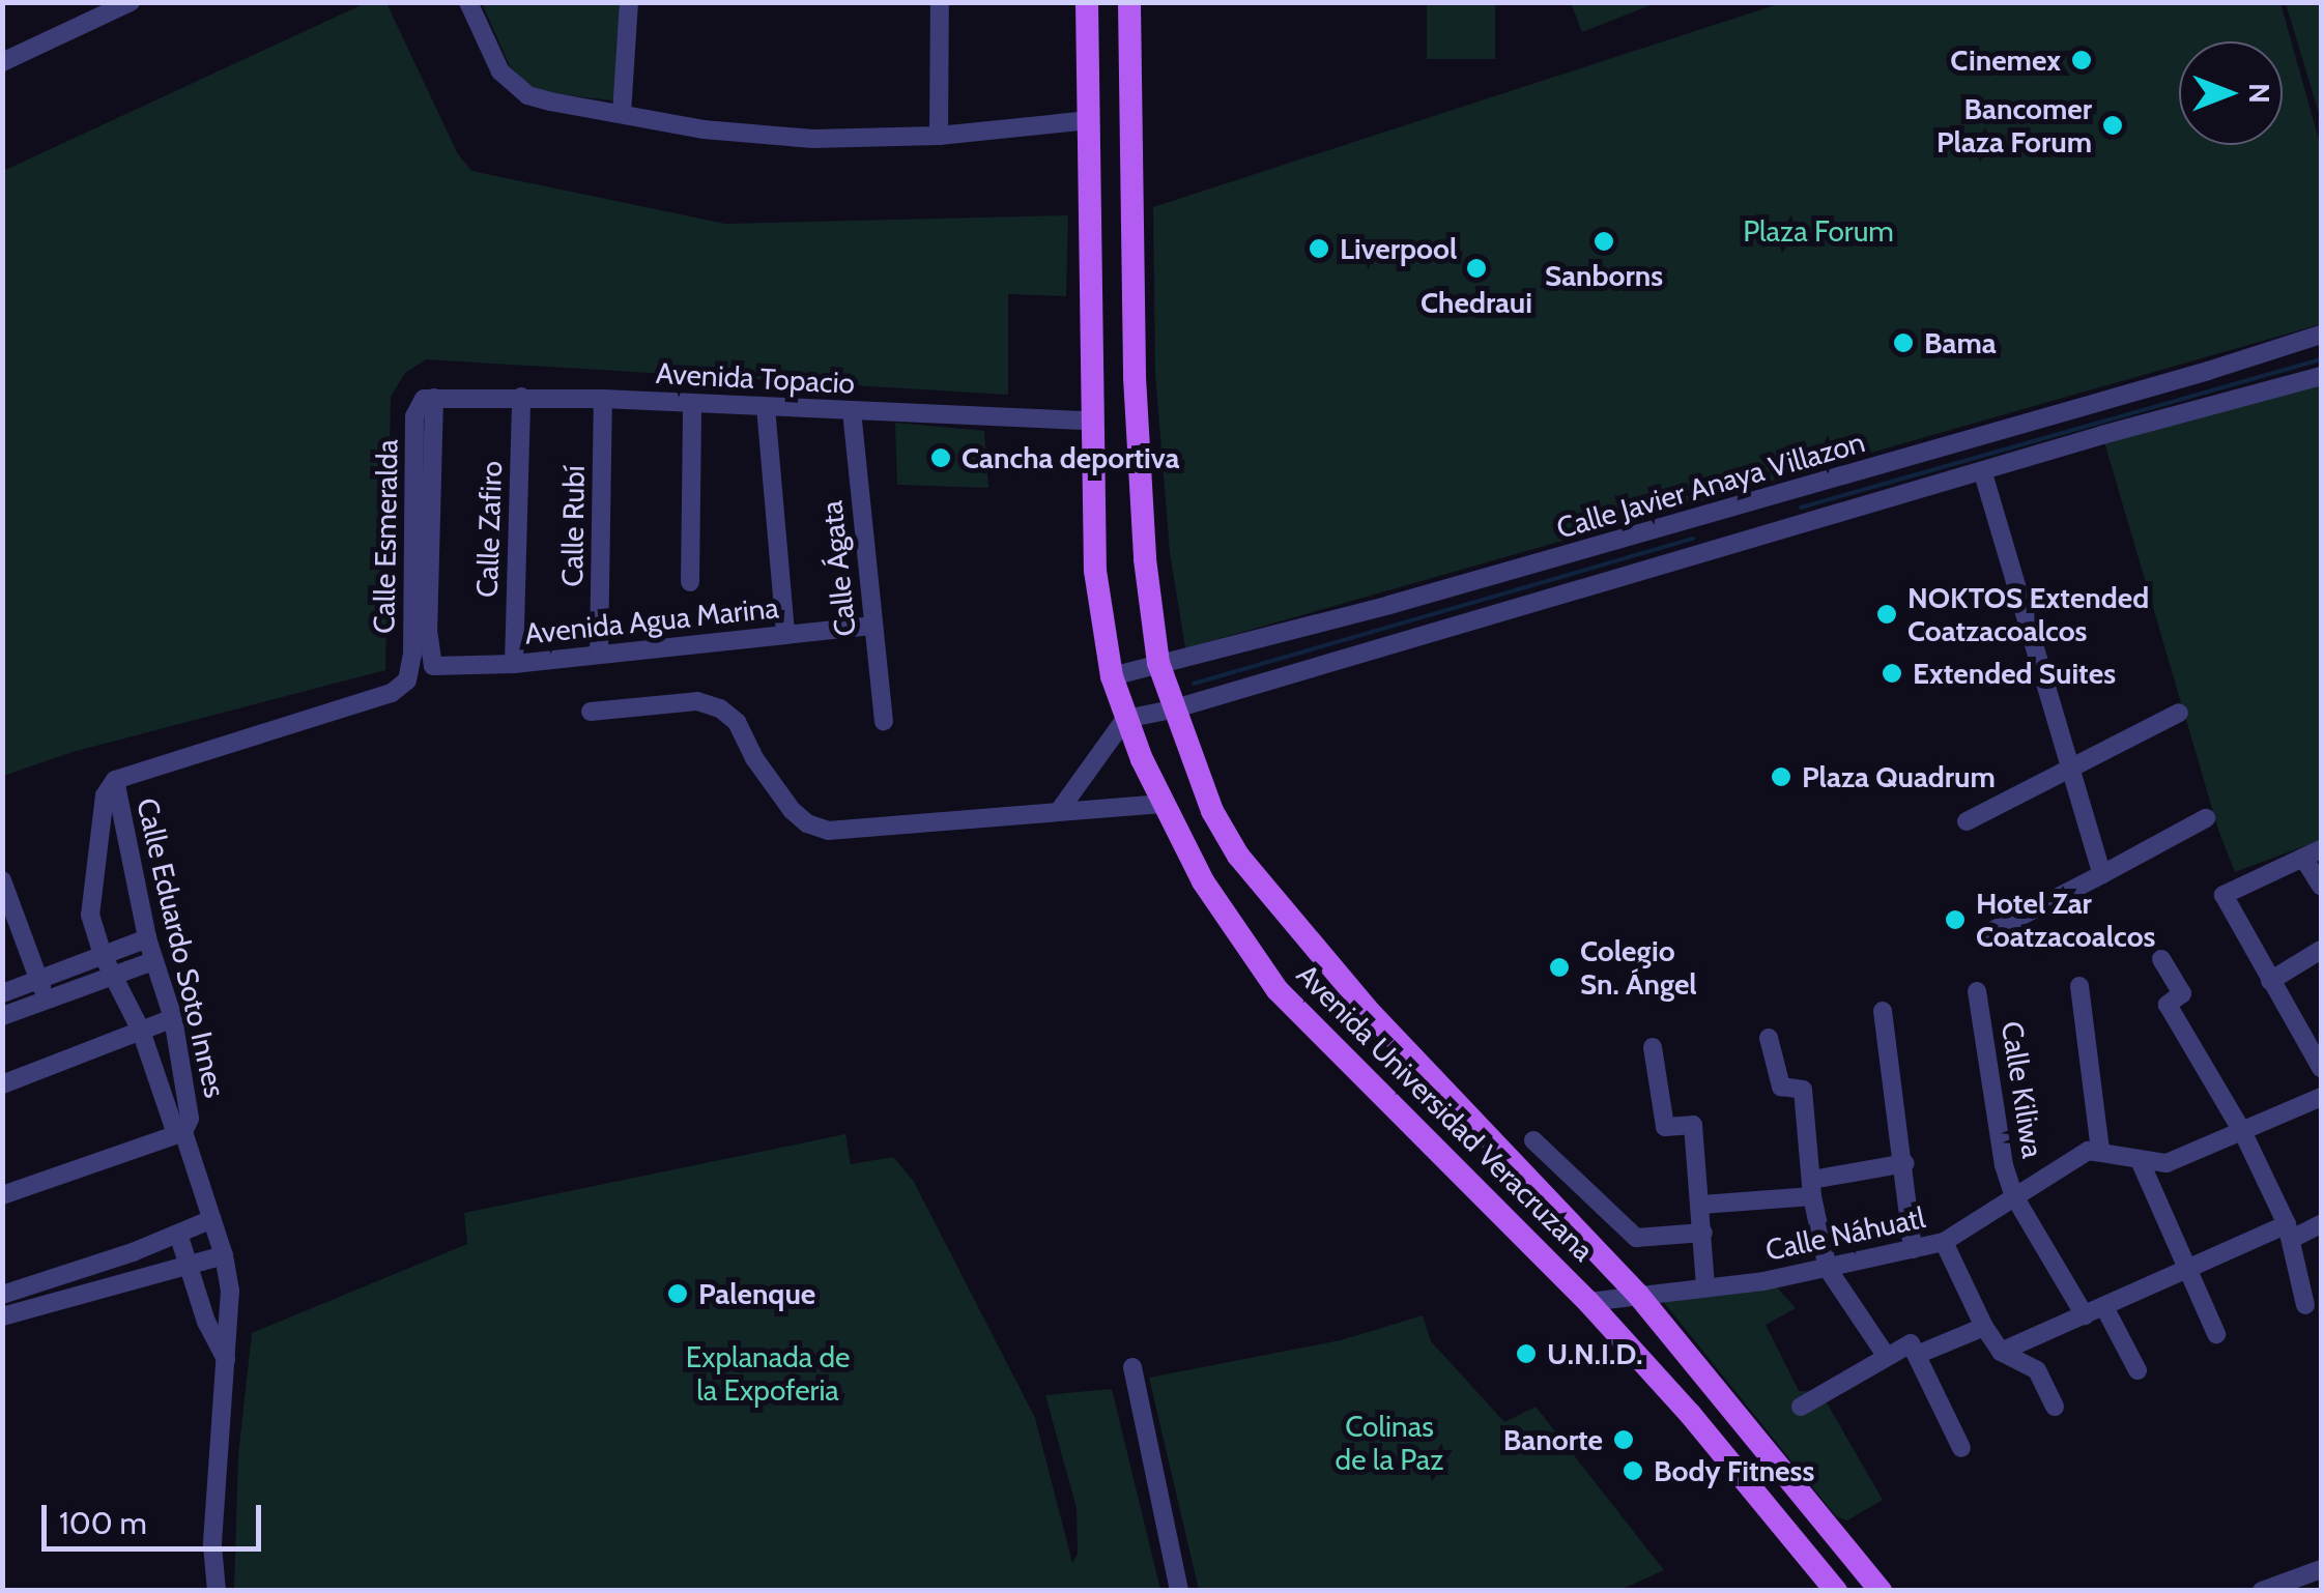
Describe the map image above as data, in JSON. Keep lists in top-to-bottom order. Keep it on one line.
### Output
{"streets":{"main road":["Avenida Universidad Veracruzana"],"street":["Avenida Topacio","Calle Javier Anaya Villazon","Calle Rubí","Calle Zafiro","Calle Esmeralda","Calle Ágata","Avenida Agua Marina","Calle Eduardo Soto Innes","Calle Kiliwa","Calle Náhuatl"]},"crossings":[["Avenida Topacio","Calle Rubí"],["Avenida Topacio","Calle Zafiro"],["Avenida Topacio","Calle Esmeralda"],["Avenida Topacio","Calle Ágata"],["Avenida Topacio","Avenida Agua Marina"],["Avenida Topacio","Avenida Universidad Veracruzana"],["Calle Javier Anaya Villazon","Avenida Universidad Veracruzana"],["Calle Rubí","Avenida Agua Marina"],["Calle Zafiro","Avenida Agua Marina"],["Calle Esmeralda","Avenida Agua Marina"],["Calle Esmeralda","Calle Eduardo Soto Innes"],["Calle Ágata","Avenida Agua Marina"],["Calle Kiliwa","Calle Náhuatl"],["Avenida Universidad Veracruzana","Calle Náhuatl"]],"parks":["Plaza Forum","Explanada de la Expoferia","Colinas de la Paz"],"places":["Cinemex","Bancomer Plaza Forum","Sanborns","Liverpool","Chedraui","Bama","Cancha deportiva","NOKTOS Extended Coatzacoalcos","Extended Suites","Plaza Quadrum","Hotel Zar Coatzacoalcos","Colegio Sn. Ángel","Palenque","U.N.I.D.","Banorte","Body Fitness"],"scale_bar":"100 m","north":"right"}
